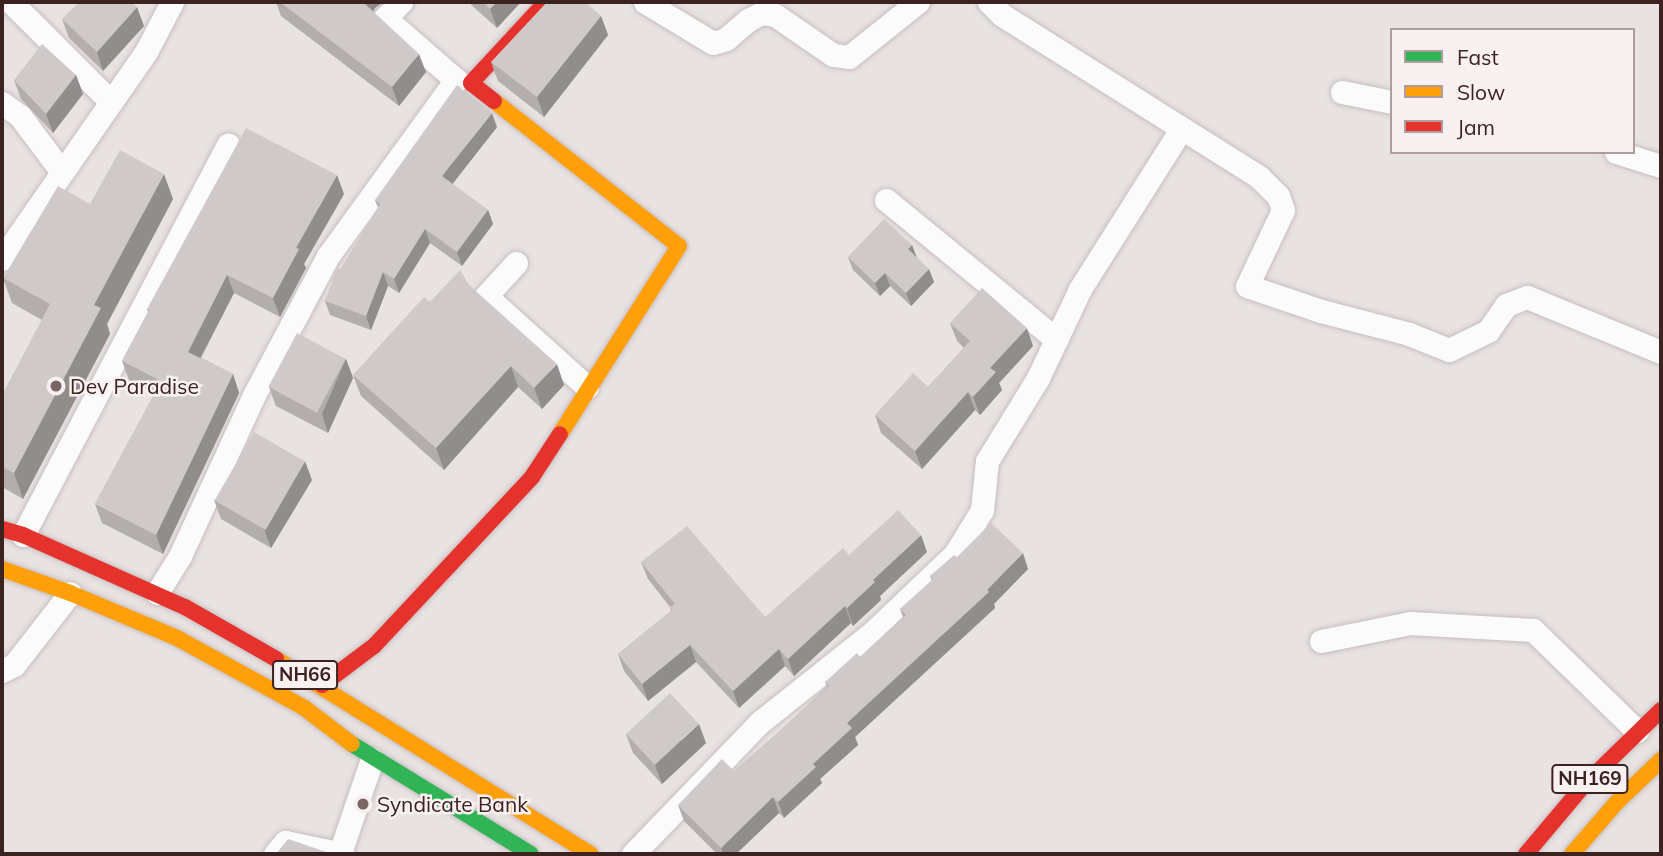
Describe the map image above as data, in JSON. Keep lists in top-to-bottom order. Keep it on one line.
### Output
{"streets":{"main road":["NH66","NH169"]},"places":["Dev Paradise","Syndicate Bank"],"legend":["Fast","Slow","Jam"]}
